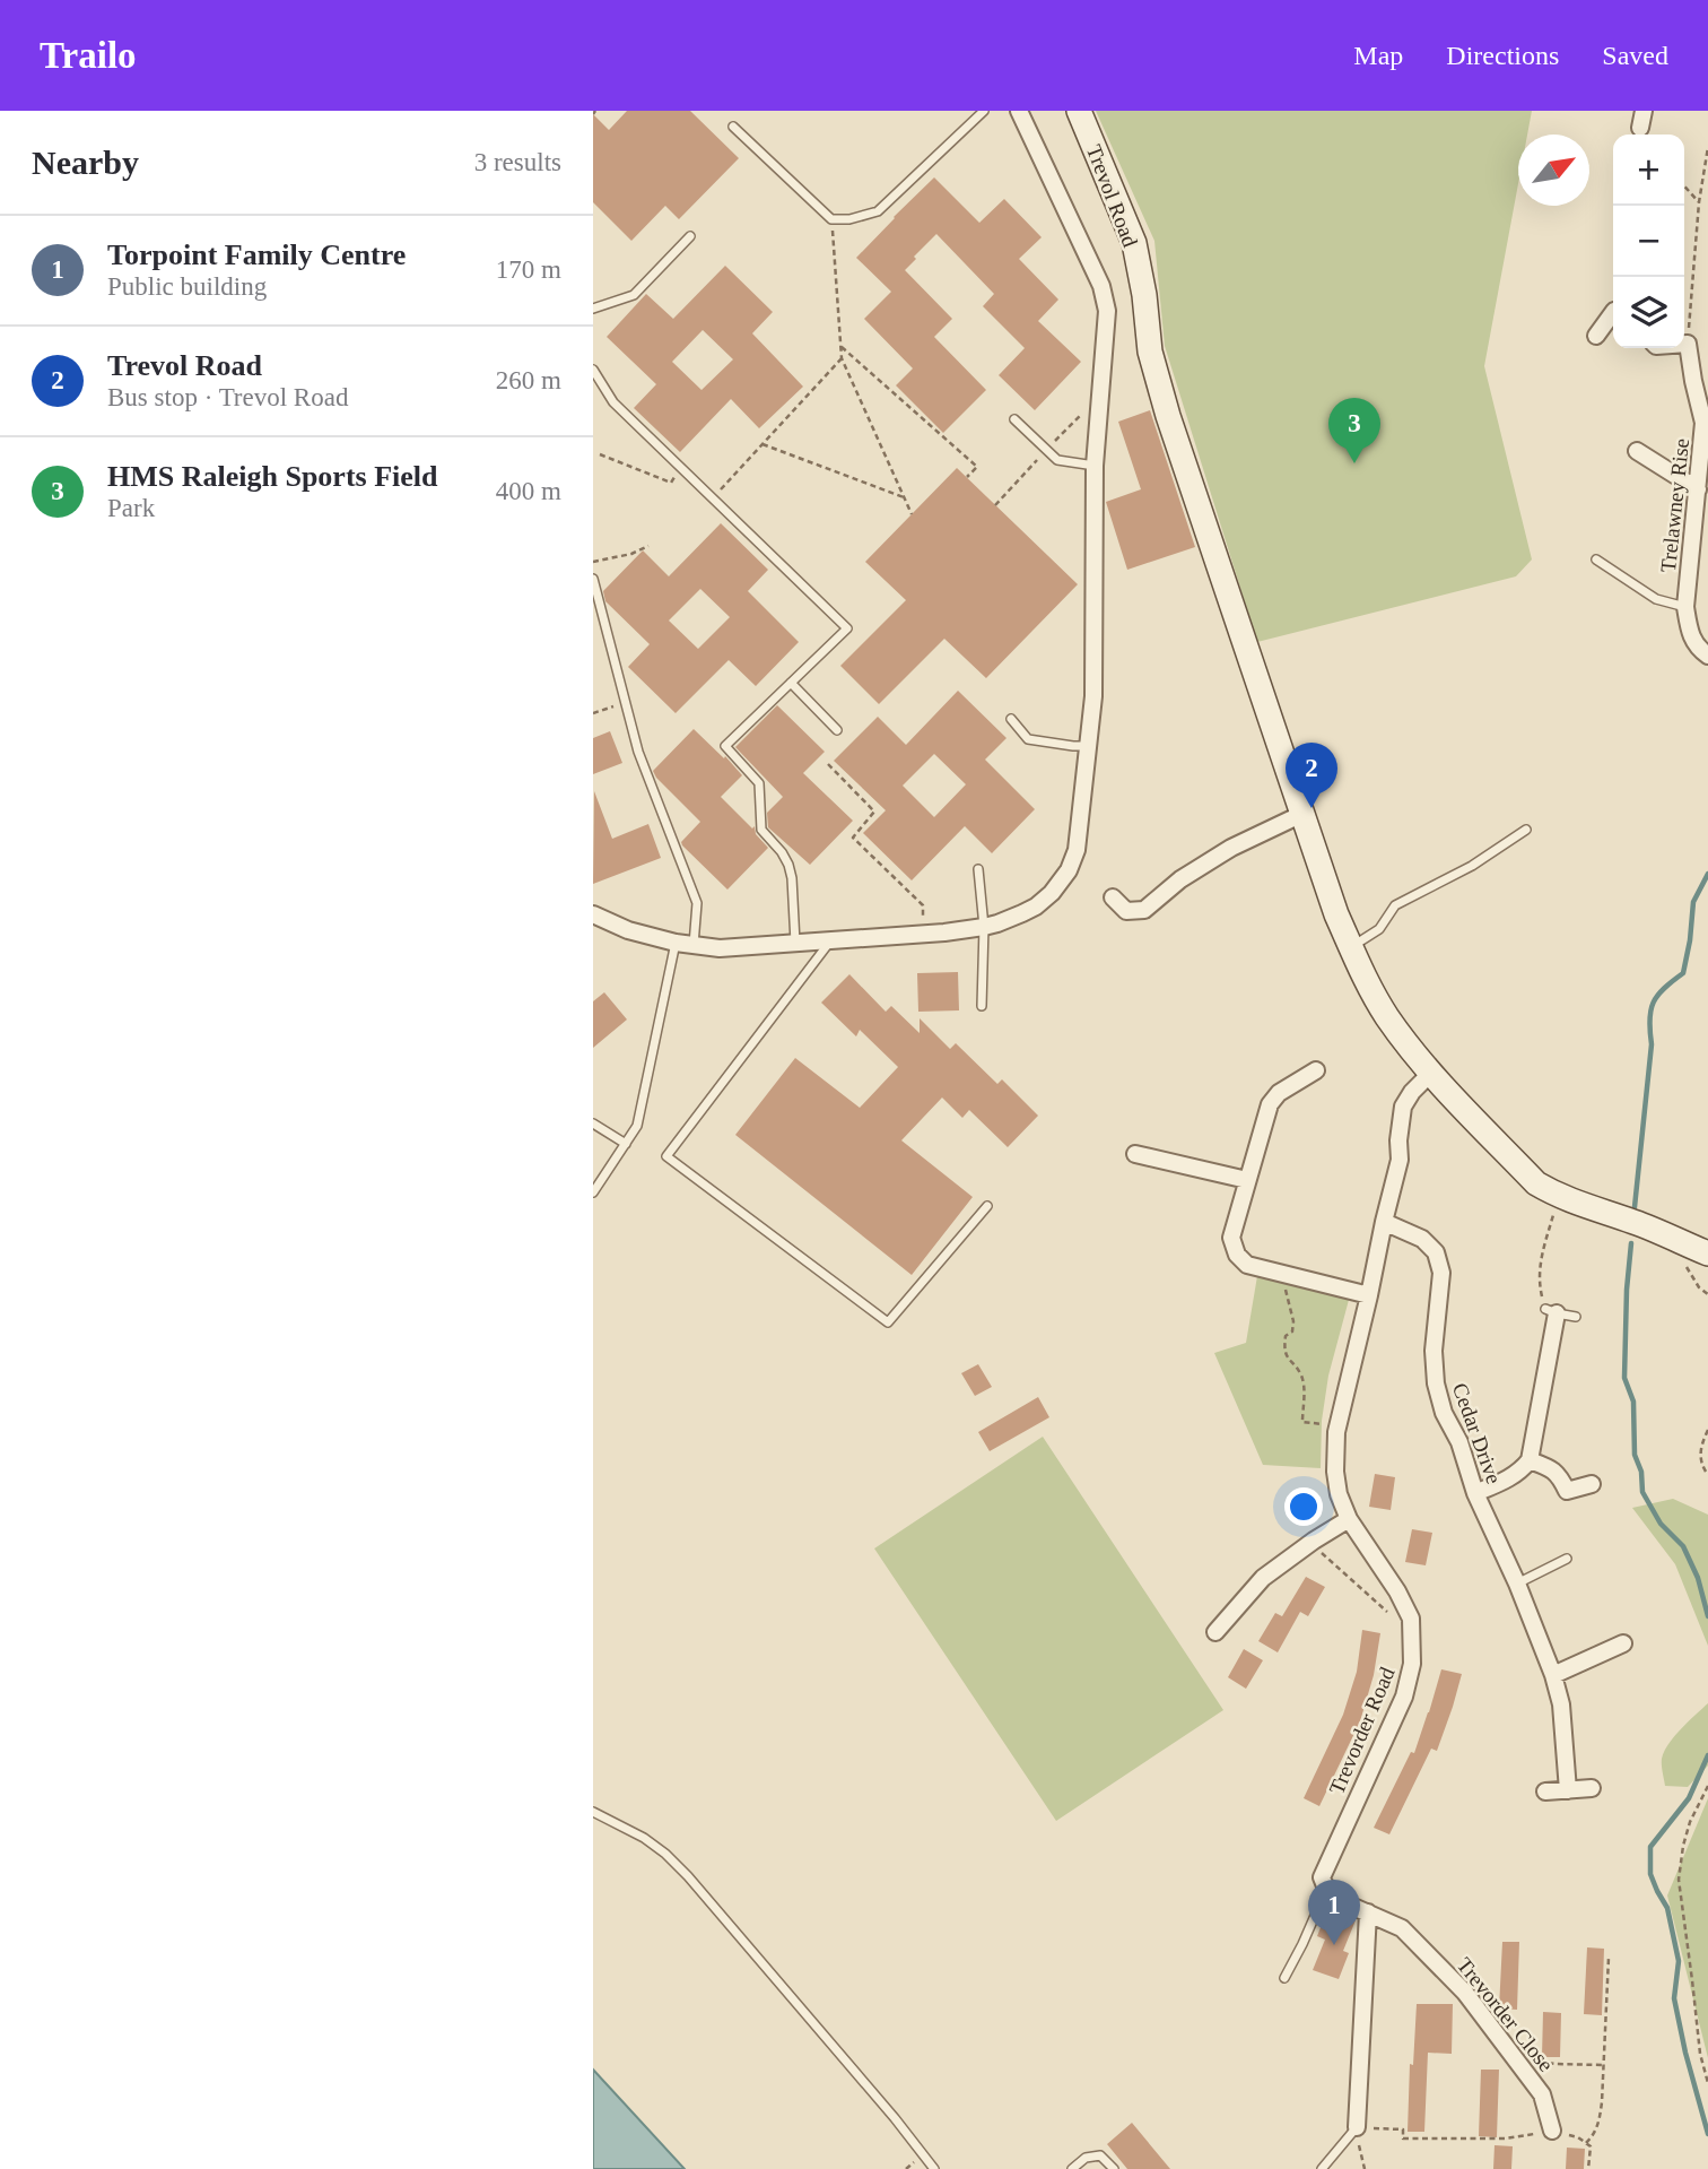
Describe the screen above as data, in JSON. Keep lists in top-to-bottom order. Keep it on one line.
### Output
{"streets":{"street":["Trevol Road","Trelawney Rise","Cedar Drive","Trevorder Road","Trevorder Close"]},"crossings":[["Trevol Road","Trevorder Road"],["Cedar Drive","Trevorder Road"]],"north":"top right","page":{"header":"Trailo","nav":["Map","Directions","Saved"],"heading":["Nearby","3 results"],"map_buttons":["+","−"],"list":[{"mark":"1","name":"Torpoint Family Centre","note":"Public building","value":"170 m"},{"mark":"2","name":"Trevol Road","note":"Bus stop · Trevol Road","value":"260 m"},{"mark":"3","name":"HMS Raleigh Sports Field","note":"Park","value":"400 m"}],"pins":["3","2","1"]}}
